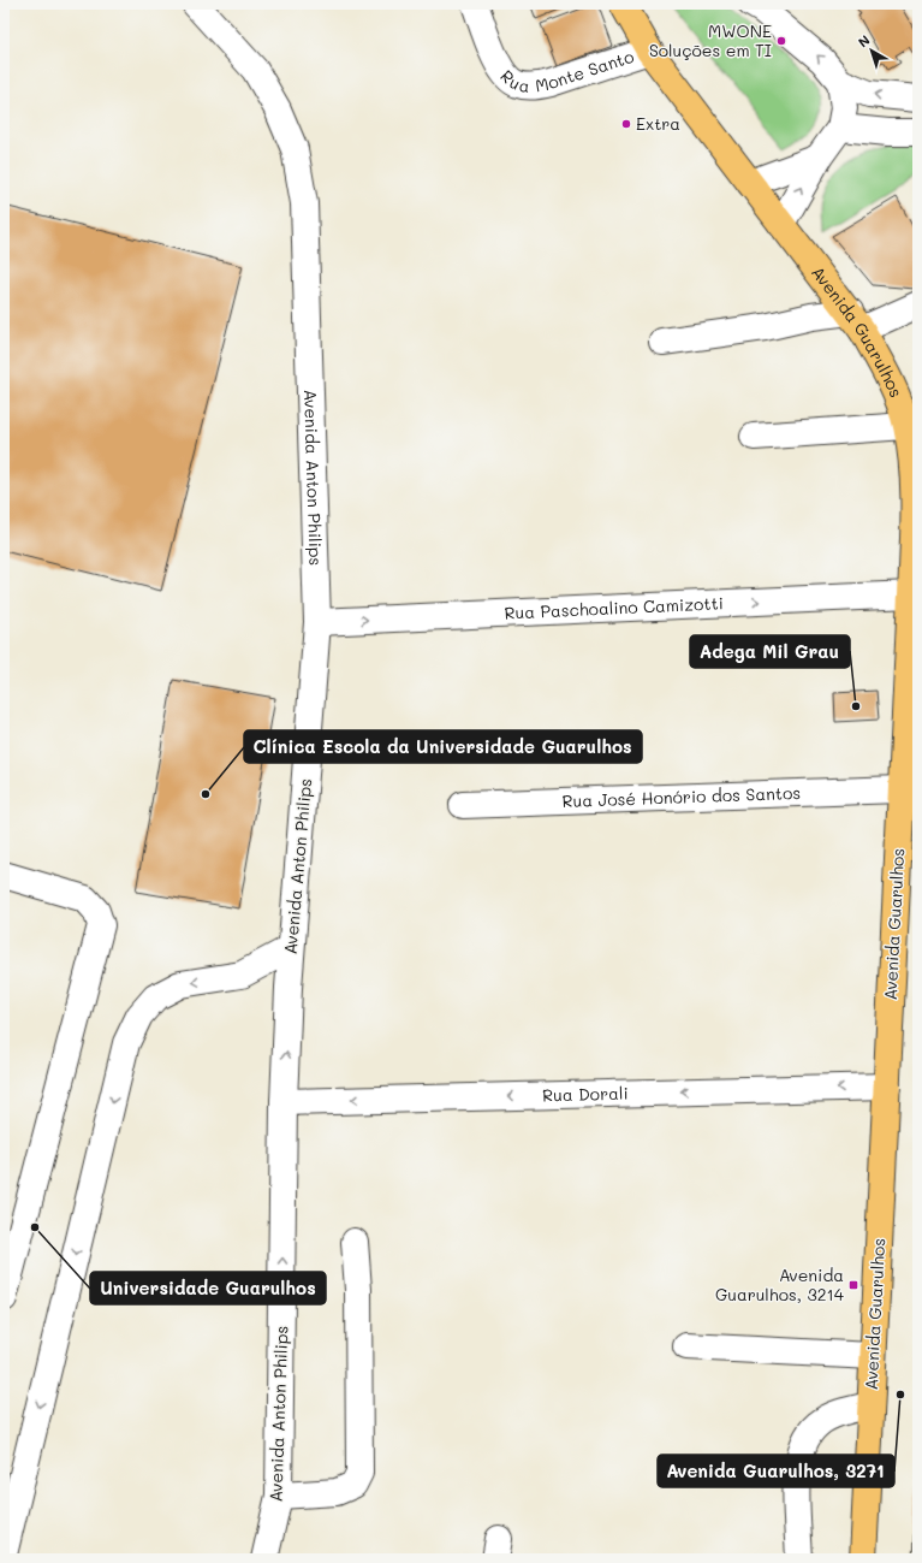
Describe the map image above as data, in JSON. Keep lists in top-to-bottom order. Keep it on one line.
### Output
{"streets":{"main road":["Avenida Guarulhos"],"street":["Rua Monte Santo","Avenida Anton Philips","Rua Paschoalino Camizotti","Rua José Honório dos Santos","Rua Dorali"]},"crossings":[["Rua Monte Santo","Avenida Guarulhos"],["Avenida Guarulhos","Rua Paschoalino Camizotti"],["Avenida Guarulhos","Rua José Honório dos Santos"],["Avenida Guarulhos","Rua Dorali"],["Avenida Anton Philips","Rua Paschoalino Camizotti"],["Avenida Anton Philips","Rua Dorali"]],"one_way":["Rua Paschoalino Camizotti","Rua Dorali"],"places":{"other":["MWONE Soluções em TI","Extra","Adega Mil Grau","Clínica Escola da Universidade Guarulhos","Universidade Guarulhos","Avenida Guarulhos, 3271"],"transit":["Avenida Guarulhos, 3214"]},"north":"top left"}
